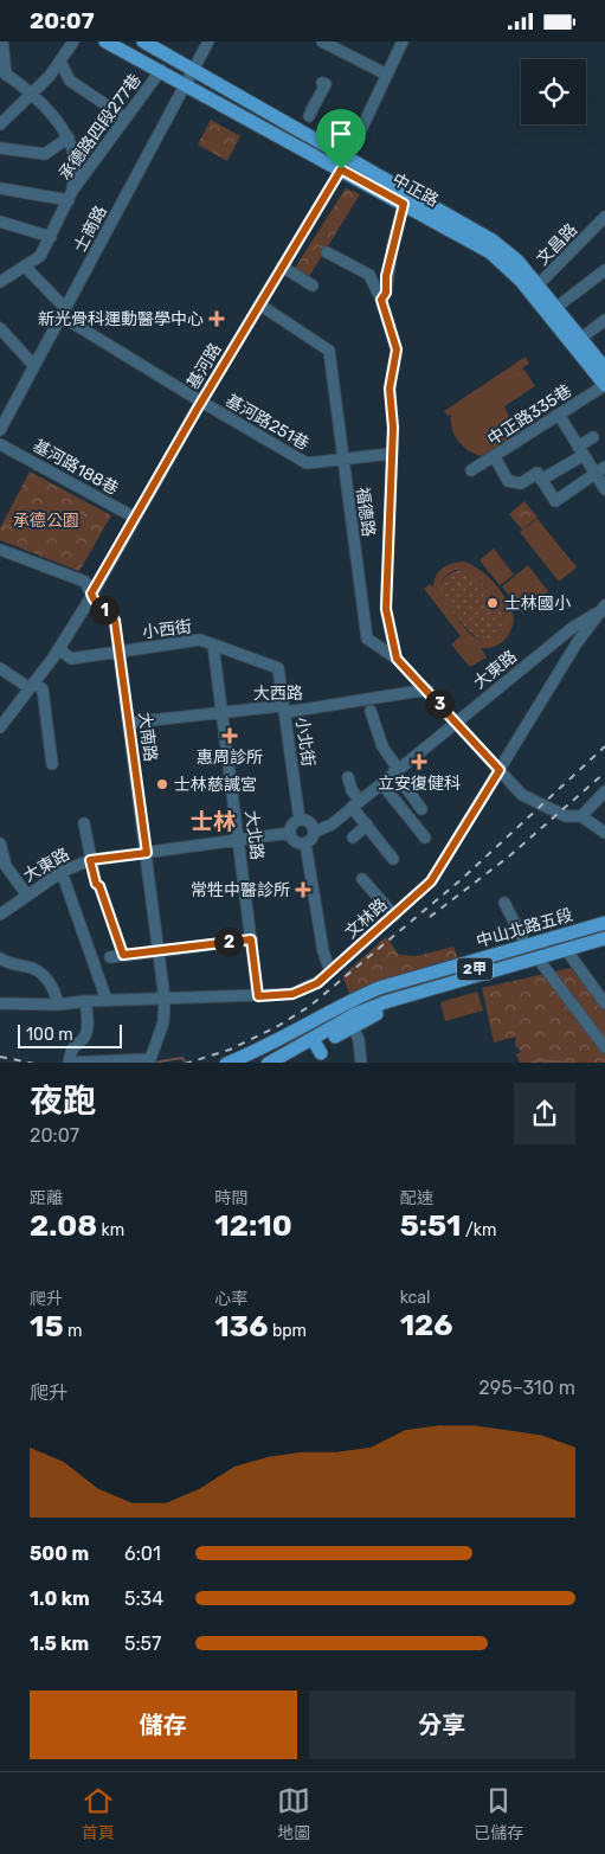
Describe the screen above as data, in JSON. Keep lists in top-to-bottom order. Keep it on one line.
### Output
{"streets":{"main road":["中正路","中山北路五段","2甲"],"street":["承德路四段277巷","士商路","文昌路","基河路","中正路335巷","基河路251巷","基河路188巷","福德路","小西街","大東路","大西路","大南路","小北街","大北路","文林路"]},"crossings":[["承德路四段277巷","中正路"],["承德路四段277巷","基河路251巷"],["中正路","士商路"],["中正路","文昌路"],["中正路","基河路"],["中正路","中正路335巷"],["士商路","基河路251巷"],["基河路","基河路251巷"],["基河路","基河路188巷"],["基河路","福德路"],["基河路","小西街"],["基河路","大南路"],["基河路251巷","福德路"],["福德路","大東路"],["福德路","大西路"],["福德路","文林路"],["小西街","大南路"],["小西街","小北街"],["小西街","大北路"],["大東路","大南路"],["大東路","小北街"],["大東路","大北路"],["大東路","文林路"],["大西路","大南路"],["大西路","小北街"],["大西路","大北路"],["大南路","文林路"],["大北路","文林路"]],"districts":["士林"],"parks":["承德公園"],"places":{"health":["新光骨科運動醫學中心","惠周診所","立安復健科","常牲中醫診所"],"other":["士林國小","士林慈諴宮"]},"scale_bar":"100 m","page":{"status":"20:07","pins":["1","3","2"],"scale":"100 m","heading":["夜跑","20:07"],"stats":[["距離","2.08 km"],["時間","12:10"],["配速","5:51 /km"],["爬升","15 m"],["心率","136 bpm"],["kcal","126"]],"chart":["爬升","295–310 m"],"list":[{"name":"500 m","note":"6:01"},{"name":"1.0 km","note":"5:34"},{"name":"1.5 km","note":"5:57"}],"buttons":["儲存","分享"],"tabs":["首頁","地圖","已儲存"]}}
